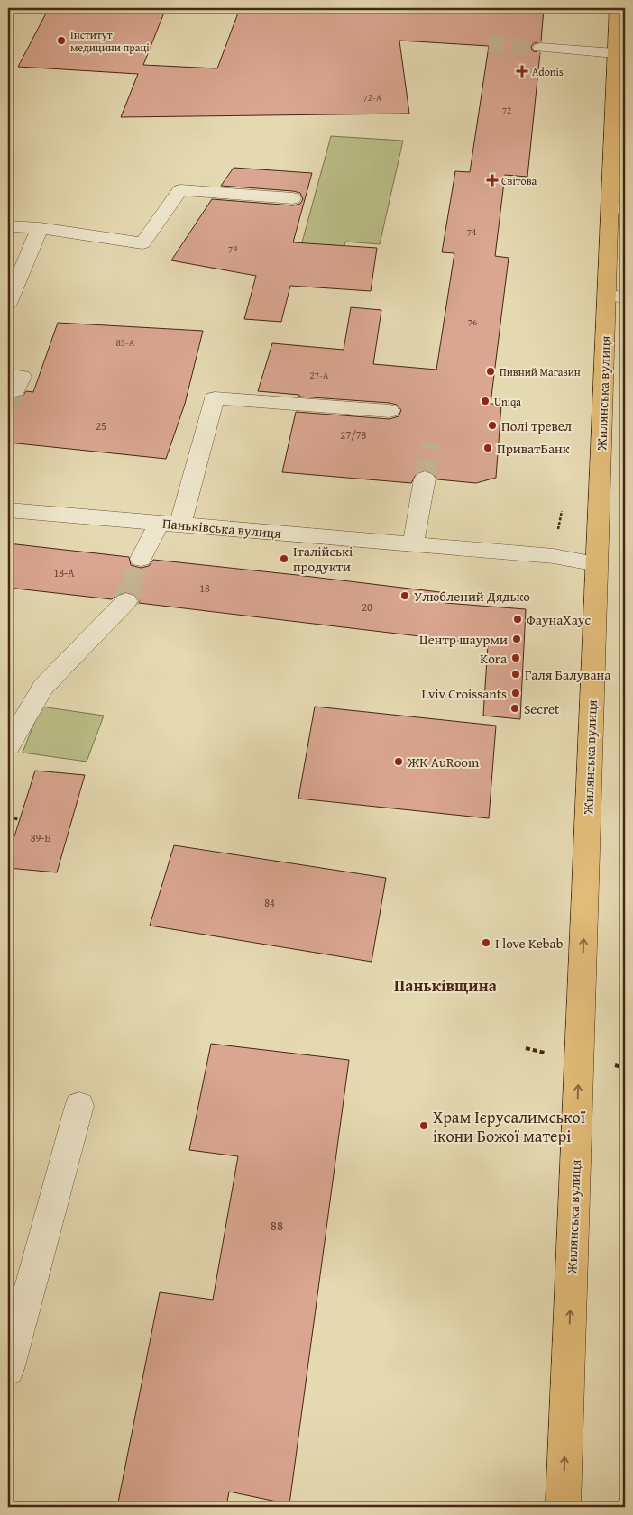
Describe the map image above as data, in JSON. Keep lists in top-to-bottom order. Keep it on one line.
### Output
{"streets":{"main road":["Жилянська вулиця"],"street":["Паньківська вулиця"]},"crossings":[["Жилянська вулиця","Паньківська вулиця"]],"one_way":["Жилянська вулиця"],"districts":["Паньківщина"],"places":{"other":["Інститут медицини праці","Пивний Магазин","Uniqa","Полі тревел","ПриватБанк","Італійські продукти","Улюблений Дядько","ФаунаХаус","Центр шаурми","Kora","Галя Балувана","Lviv Croissants","Secret","ЖК AuRoom","I love Kebab","Храм Ієрусалимської ікони Божої матері"],"health":["Adonis","Світова"]},"house_numbers":["72-А","72","74","79","76","83-А","27-А","25","27/78","18-А","18","20","89-Б","84","88"]}
